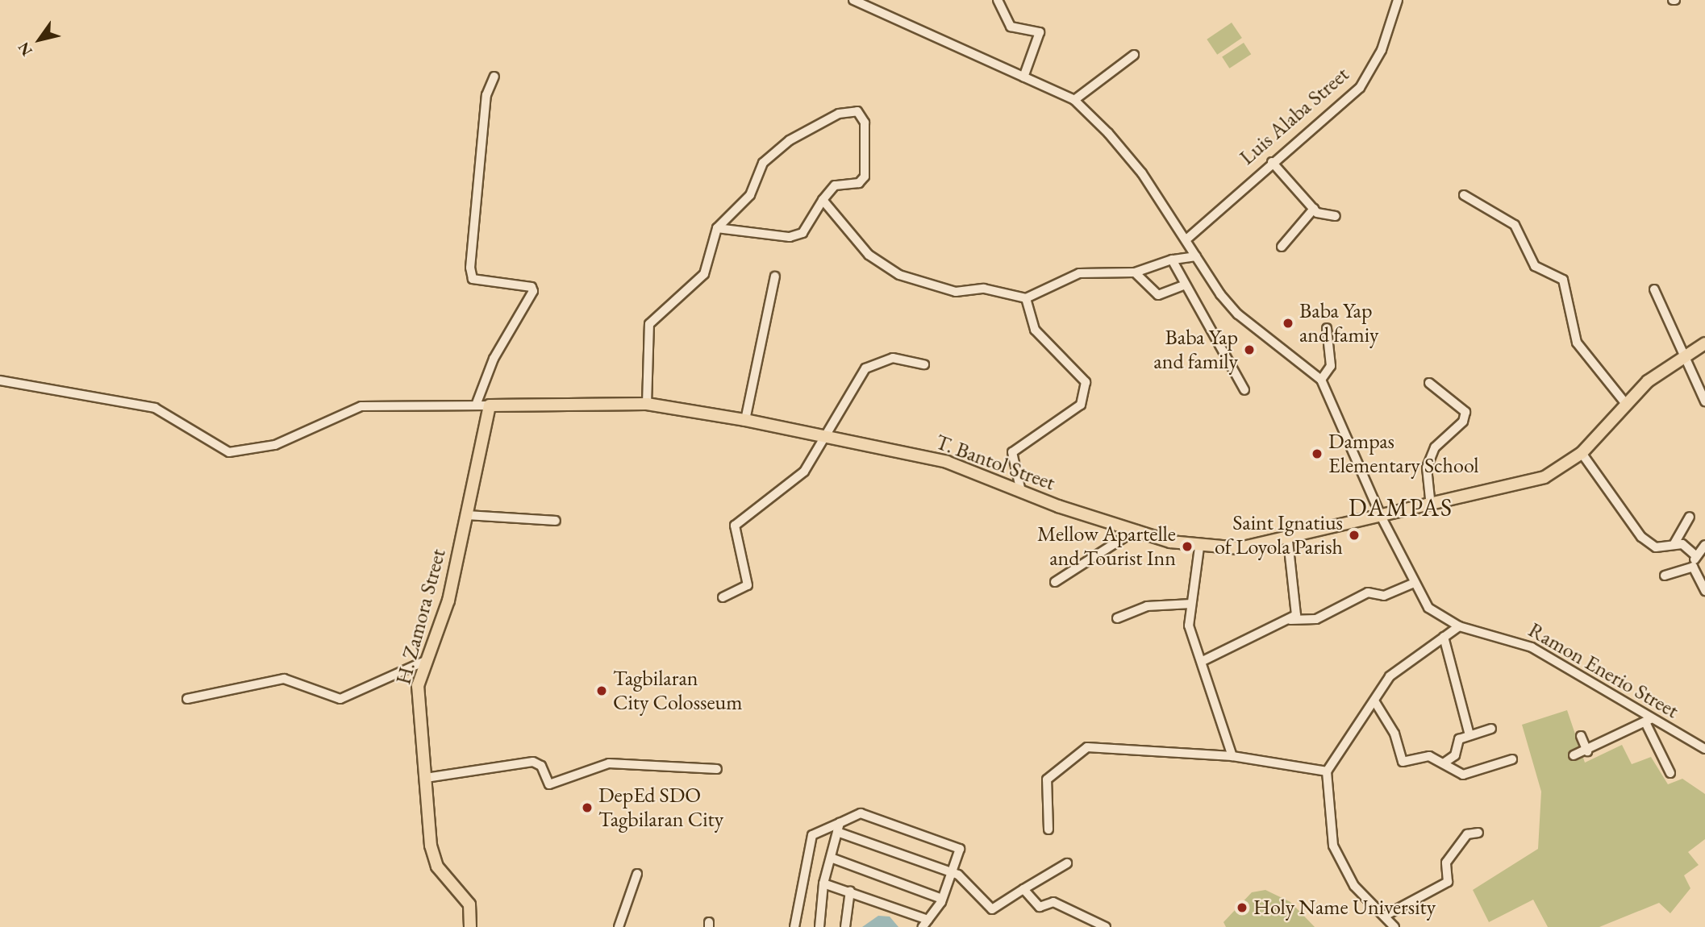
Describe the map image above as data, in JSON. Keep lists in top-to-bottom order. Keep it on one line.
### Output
{"streets":{"main road":["T. Bantol Street","H. Zamora Street"],"street":["Luis Alaba Street","Ramon Enerio Street"]},"crossings":[["Luis Alaba Street","Ramon Enerio Street"],["T. Bantol Street","H. Zamora Street"],["T. Bantol Street","Ramon Enerio Street"]],"districts":["DAMPAS"],"places":["Baba Yap and famiy","Baba Yap and family","Dampas Elementary School","Saint Ignatius of Loyola Parish","Mellow Apartelle and Tourist Inn","Tagbilaran City Colosseum","DepEd SDO Tagbilaran City","Holy Name University"],"north":"bottom left"}
